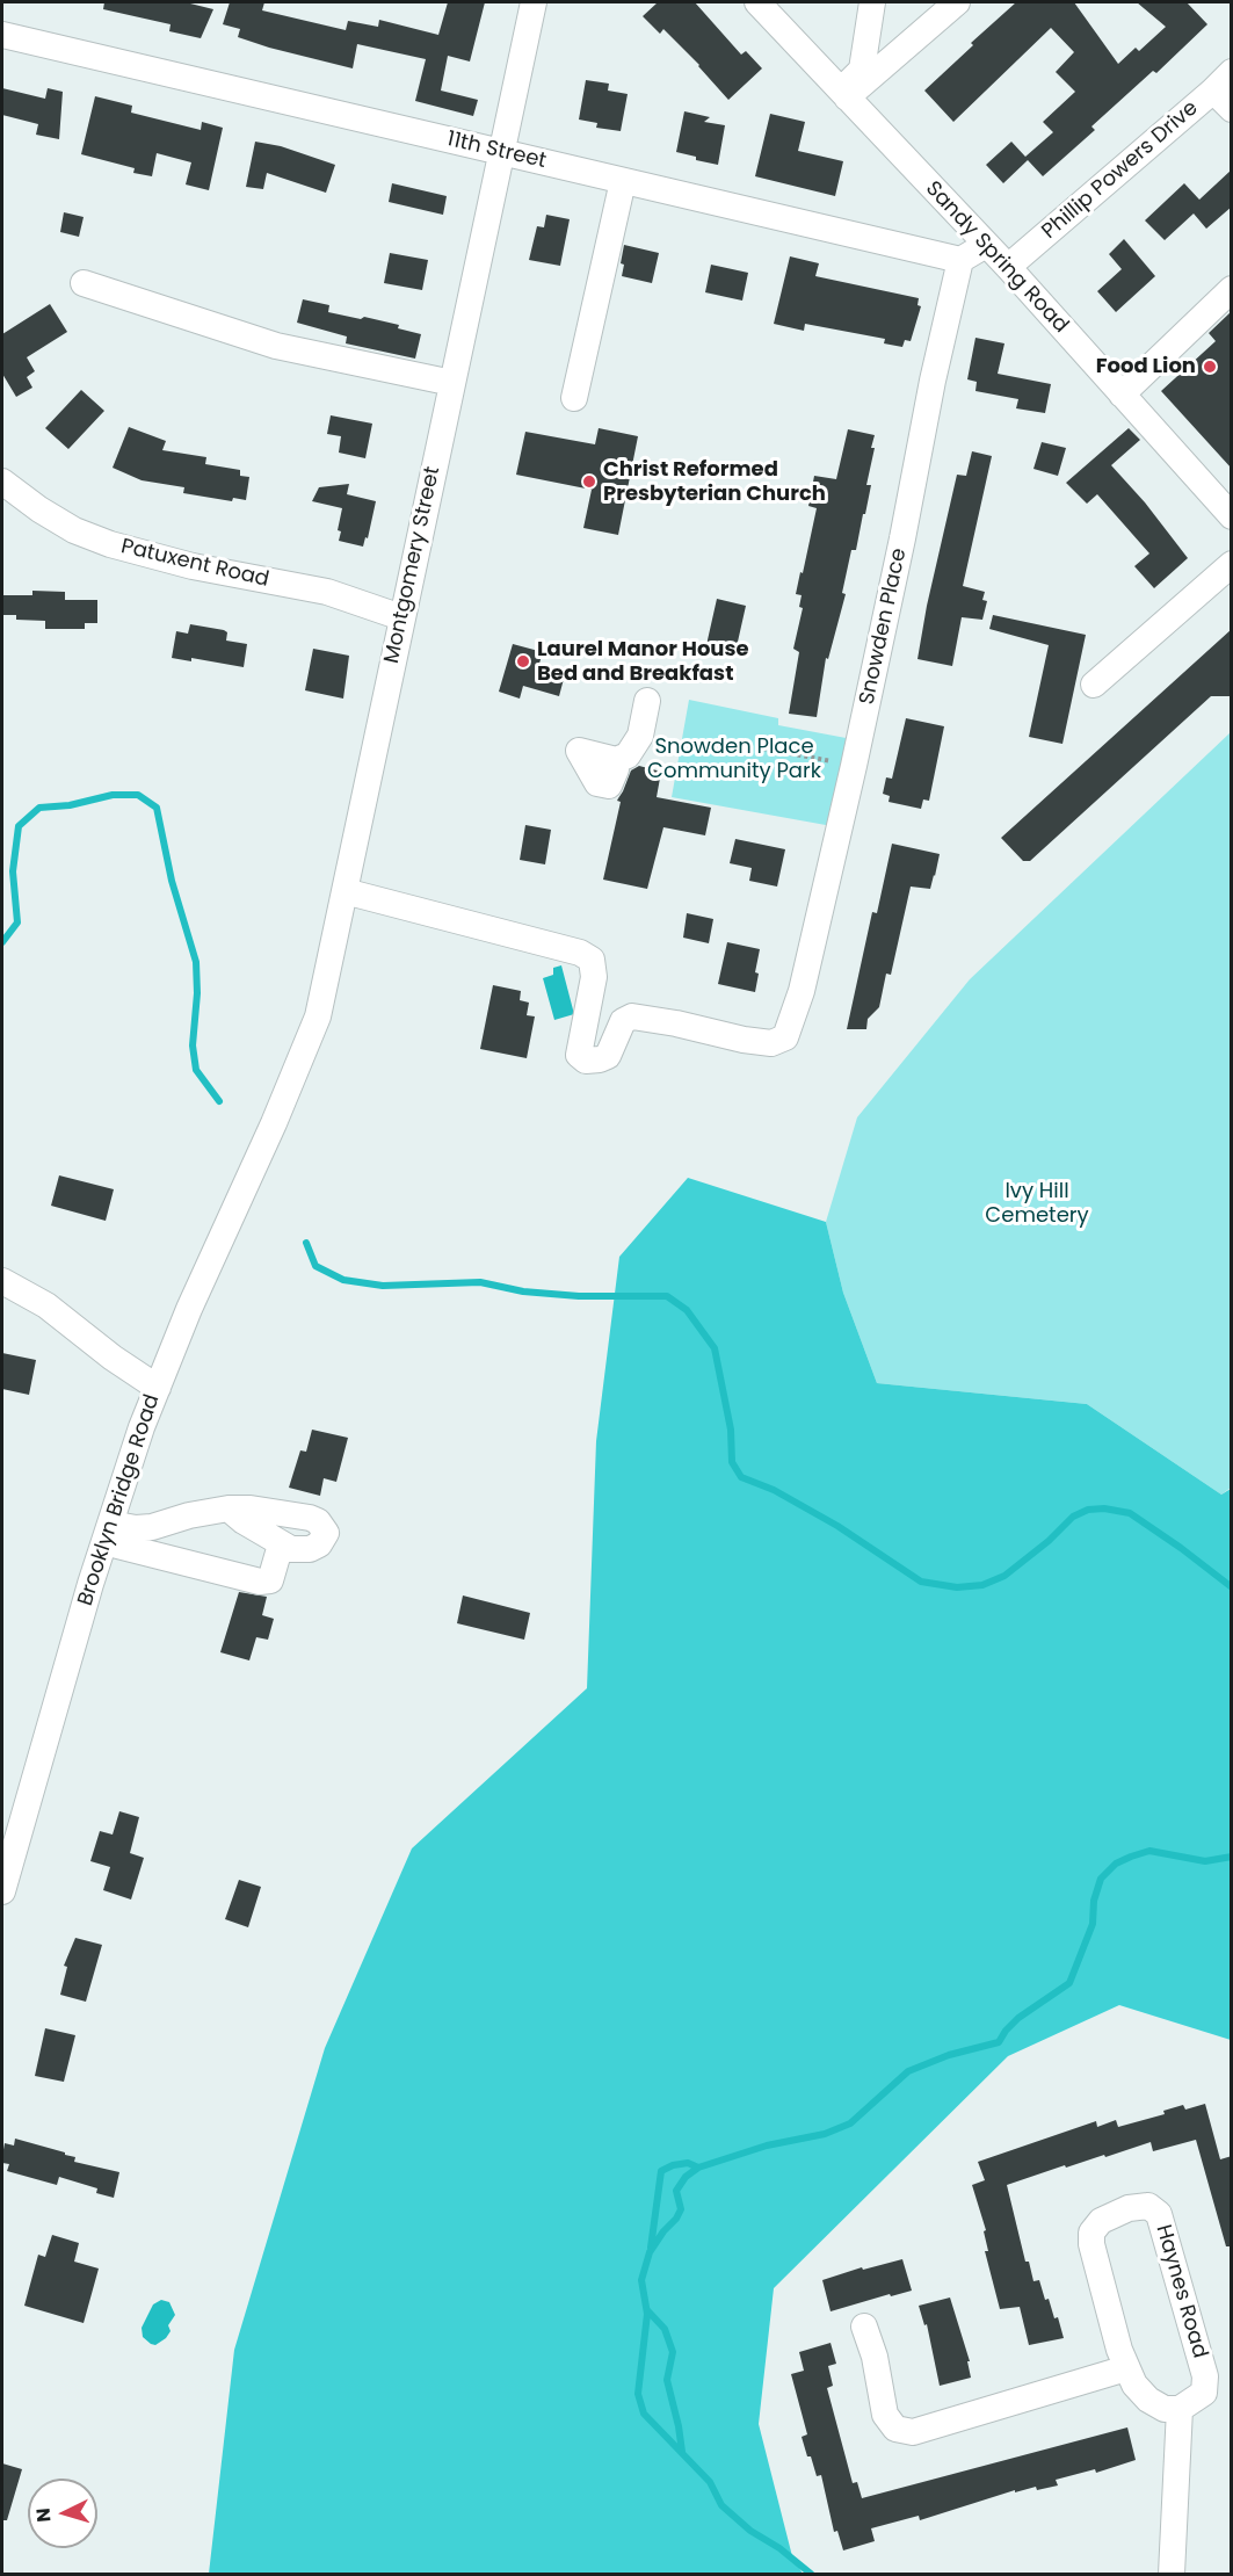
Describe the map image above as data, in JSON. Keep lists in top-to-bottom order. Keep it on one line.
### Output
{"streets":{"street":["11th Street","Phillip Powers Drive","Sandy Spring Road","Patuxent Road","Montgomery Street","Snowden Place","Brooklyn Bridge Road","Haynes Road"]},"crossings":[["11th Street","Montgomery Street"],["11th Street","Snowden Place"],["Phillip Powers Drive","Sandy Spring Road"],["Patuxent Road","Montgomery Street"],["Montgomery Street","Snowden Place"],["Montgomery Street","Brooklyn Bridge Road"]],"parks":["Snowden Place Community Park","Ivy Hill Cemetery"],"places":["Food Lion","Christ Reformed Presbyterian Church","Laurel Manor House Bed and Breakfast"],"north":"left"}
